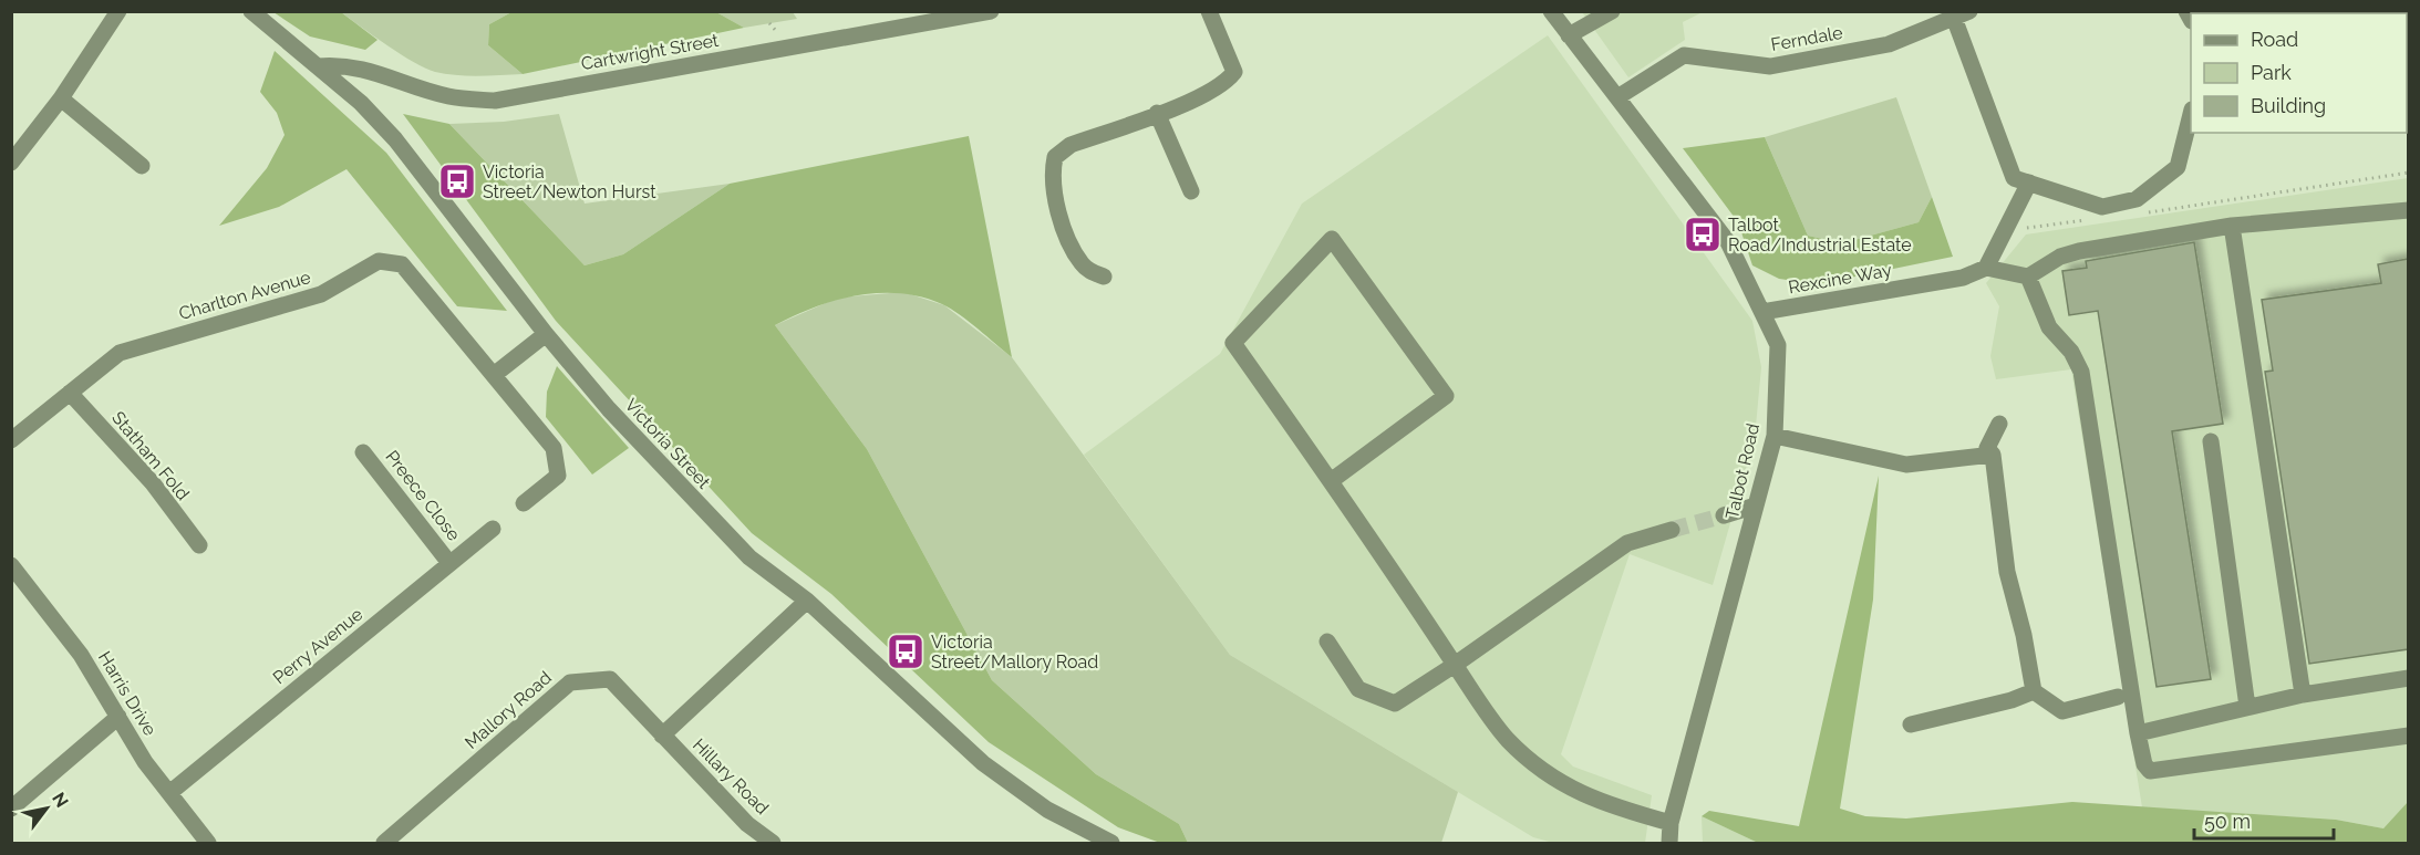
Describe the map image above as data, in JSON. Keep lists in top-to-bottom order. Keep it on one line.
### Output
{"streets":{"street":["Ferndale","Cartwright Street","Rexcine Way","Charlton Avenue","Victoria Street","Statham Fold","Talbot Road","Preece Close","Perry Avenue","Harris Drive","Mallory Road","Hillary Road"]},"crossings":[["Ferndale","Talbot Road"],["Cartwright Street","Victoria Street"],["Rexcine Way","Talbot Road"],["Charlton Avenue","Statham Fold"],["Preece Close","Perry Avenue"],["Perry Avenue","Harris Drive"],["Mallory Road","Hillary Road"]],"places":{"bus stop":["Victoria Street/Newton Hurst","Talbot Road/Industrial Estate","Victoria Street/Mallory Road"]},"legend":["Road","Park","Building"],"scale_bar":"50 m","north":"top right"}
